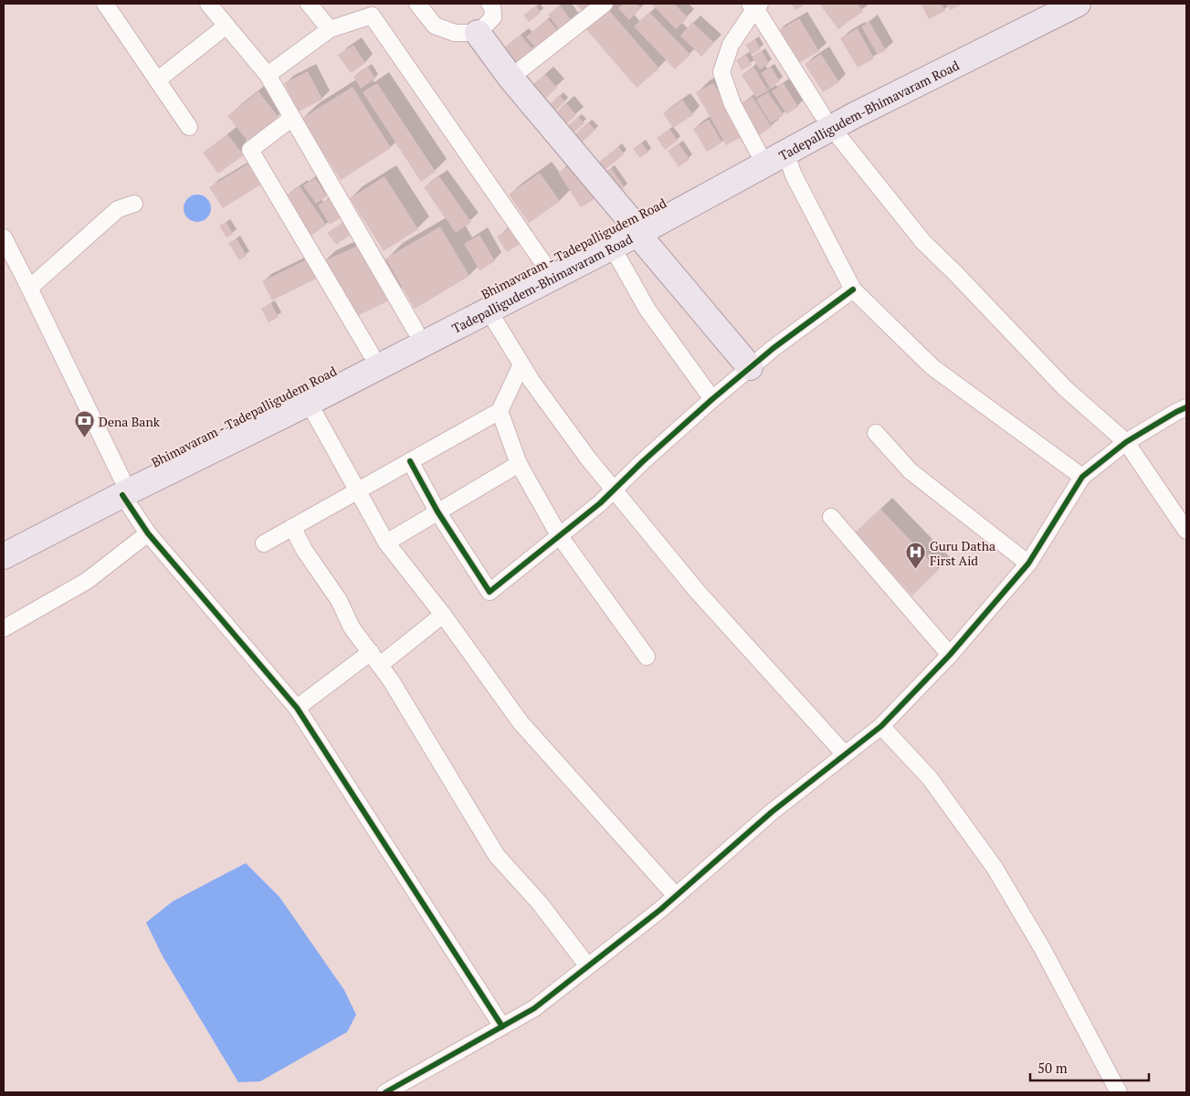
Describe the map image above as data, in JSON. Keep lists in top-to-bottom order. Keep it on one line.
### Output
{"streets":{"main road":["Tadepalligudem-Bhimavaram Road","Bhimavaram - Tadepalligudem Road"]},"crossings":[["Tadepalligudem-Bhimavaram Road","Bhimavaram - Tadepalligudem Road"]],"places":{"bank":["Dena Bank"],"hospital":["Guru Datha First Aid"]},"scale_bar":"50 m"}
